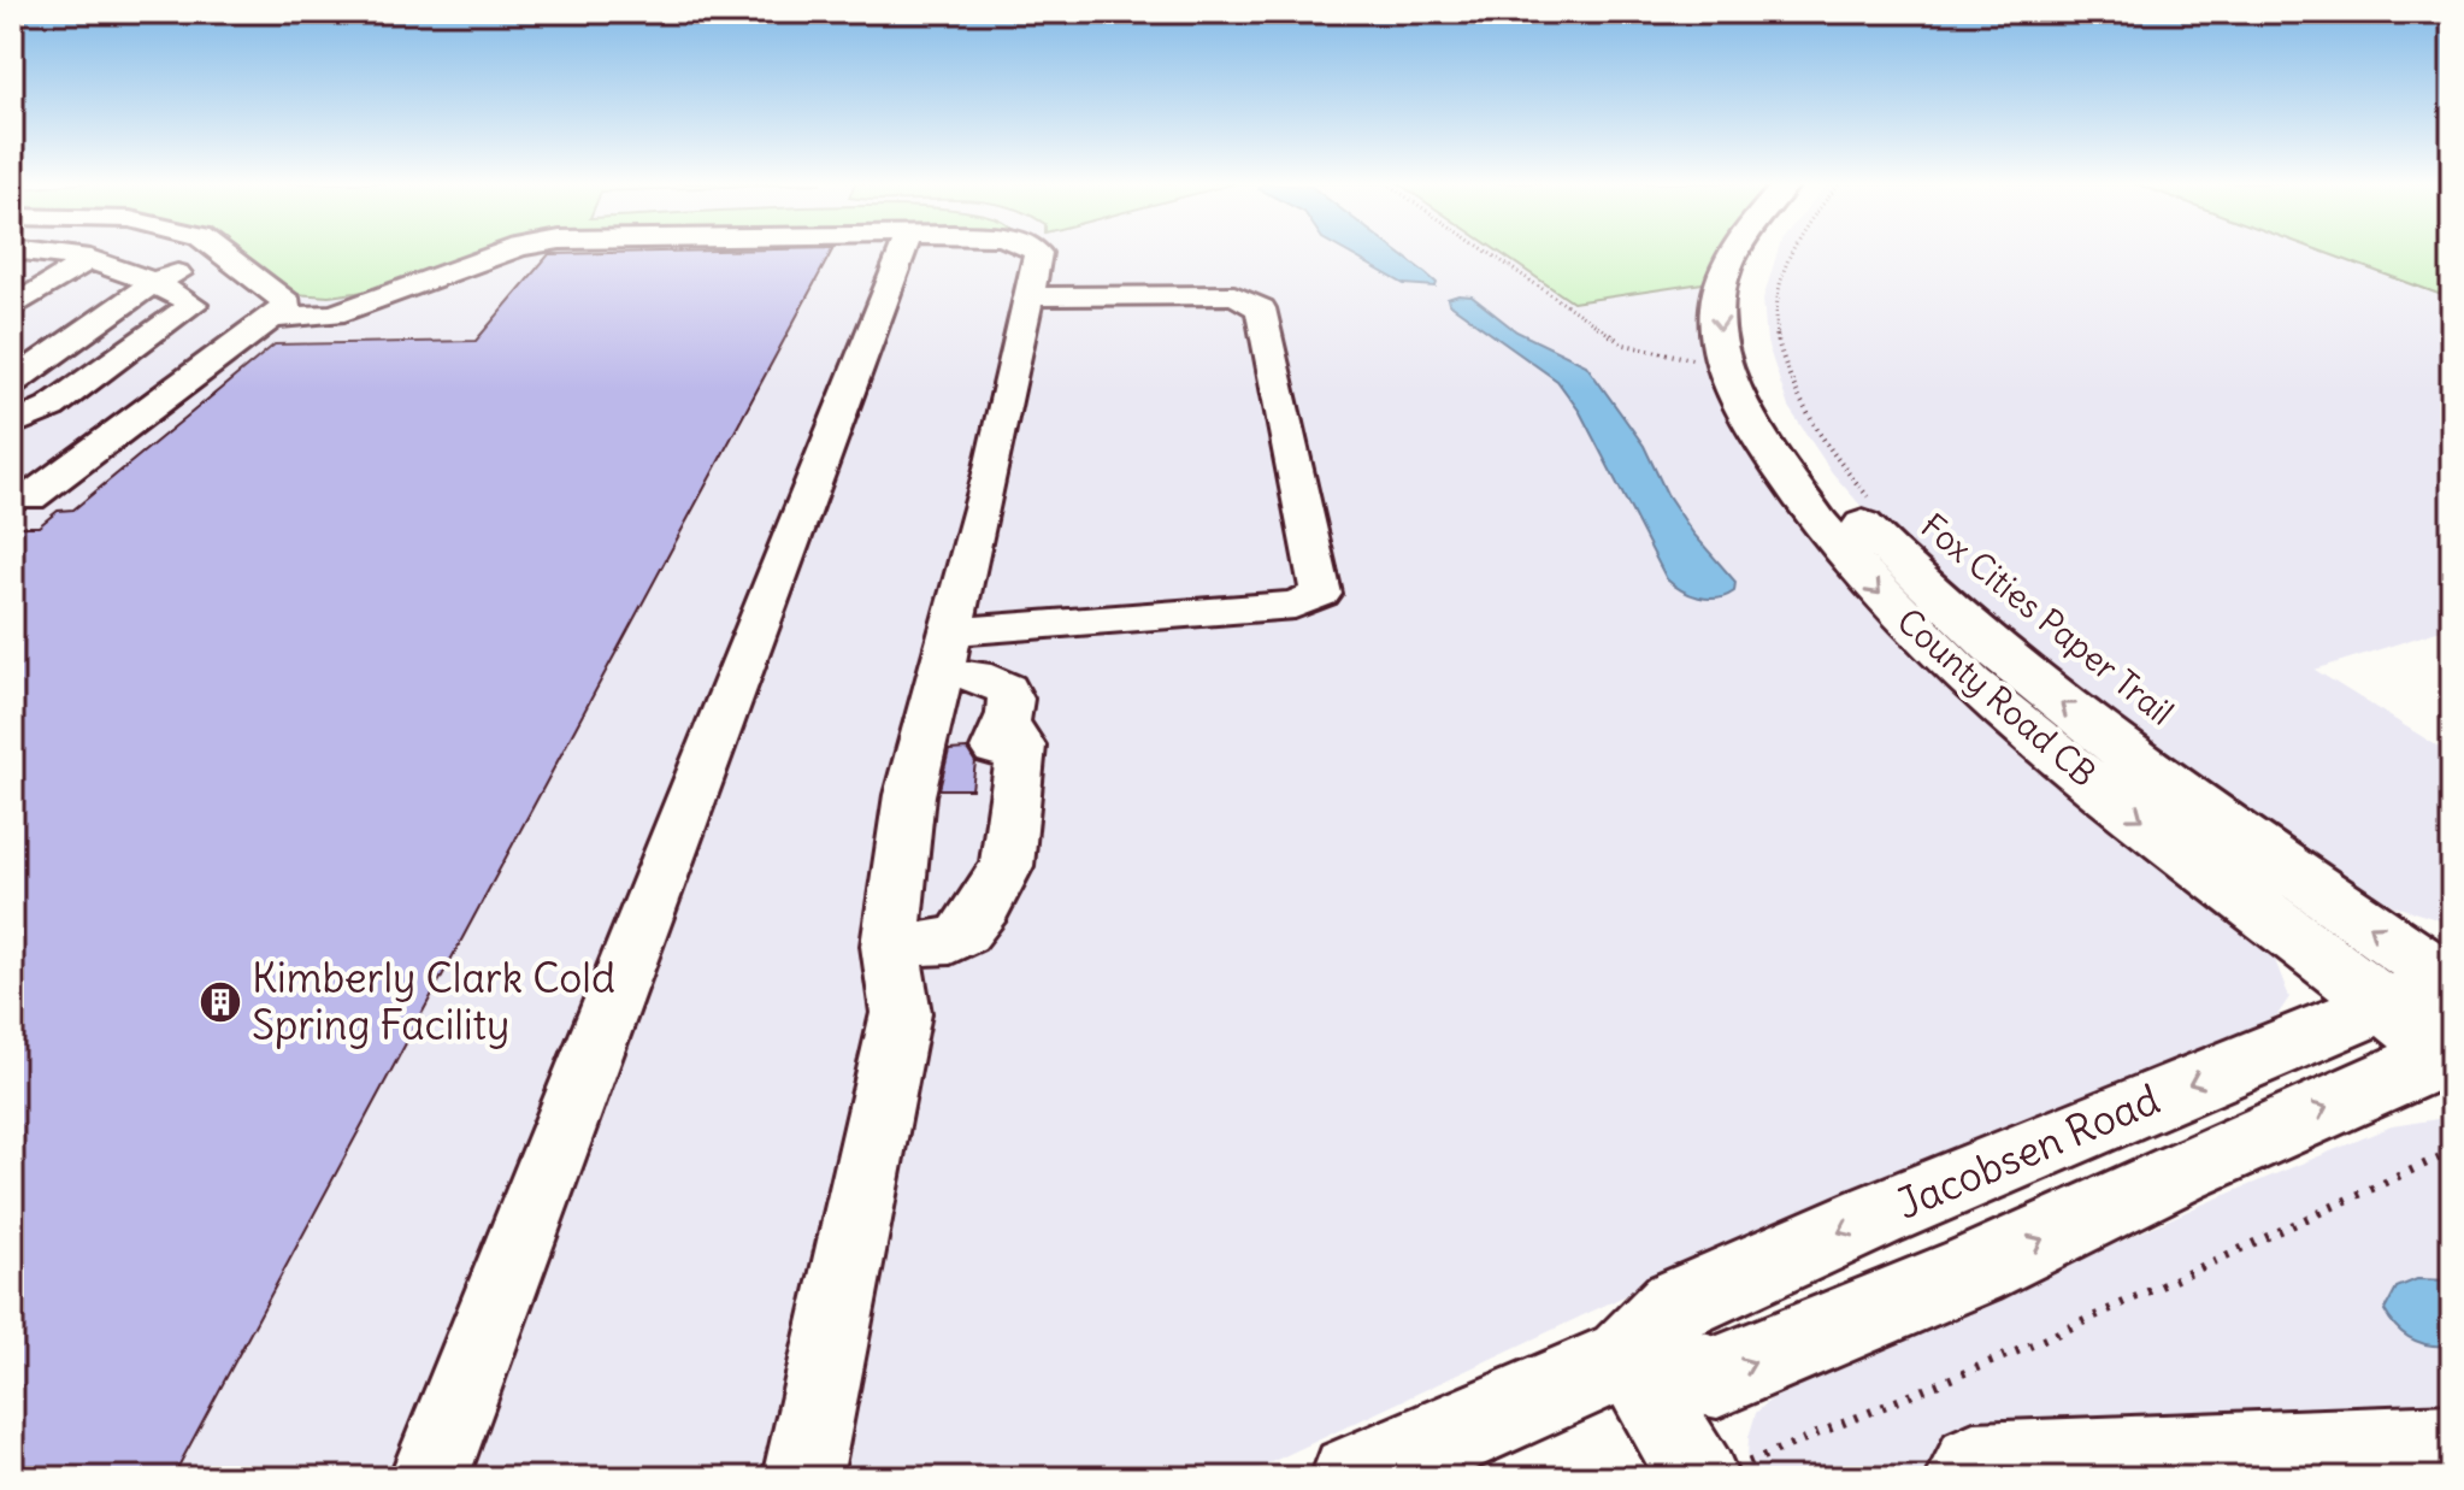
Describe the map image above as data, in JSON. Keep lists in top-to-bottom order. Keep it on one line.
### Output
{"streets":{"main road":["County Road CB","Jacobsen Road"],"path":["Fox Cities Paper Trail"]},"crossings":[["County Road CB","Jacobsen Road"]],"places":{"building":["Kimberly Clark Cold Spring Facility"]}}
